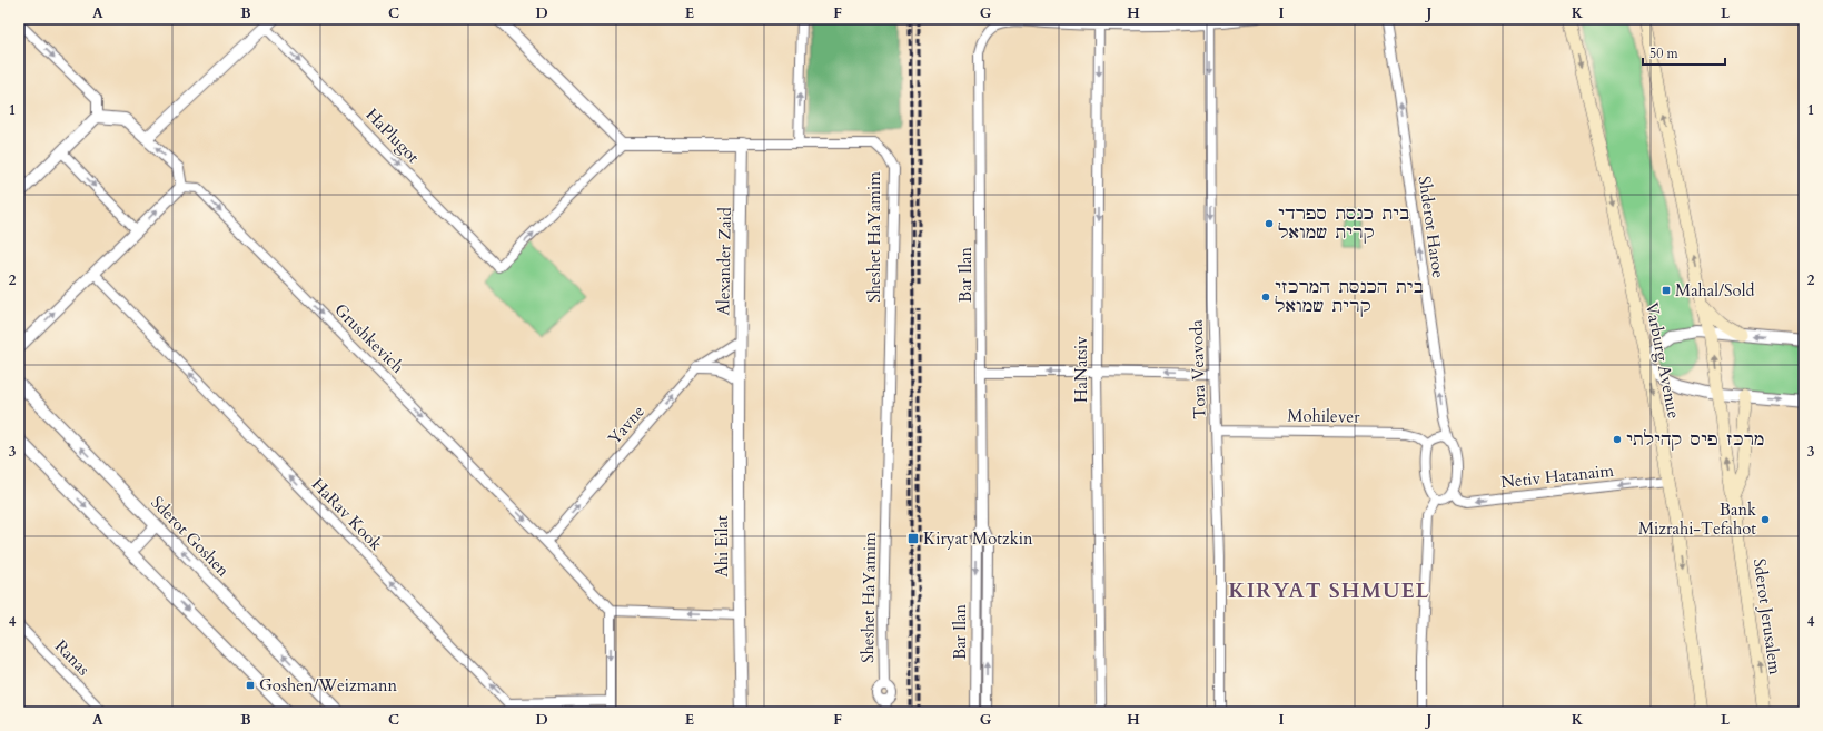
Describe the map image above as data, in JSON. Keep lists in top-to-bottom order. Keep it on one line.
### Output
{"streets":{"main road":["Varburg Avenue","Sderot Jerusalem"],"street":["HaPlugot","Shderot Haroe","Sheshet HaYamim","Alexander Zaid","Bar Ilan","Grushkevich","HaNatsiv","Tora Veavoda","Mohilever","Yavne","Netiv Hatanaim","HaRav Kook","Sderot Goshen","Ahi Eilat","Ranas"]},"crossings":[["HaPlugot","Sheshet HaYamim"],["Shderot Haroe","Netiv Hatanaim"],["Sheshet HaYamim","Alexander Zaid"],["Alexander Zaid","Yavne"],["Alexander Zaid","Ahi Eilat"],["Grushkevich","Yavne"],["Varburg Avenue","Netiv Hatanaim"],["Tora Veavoda","Mohilever"]],"one_way":["Shderot Haroe","Grushkevich","HaNatsiv","Tora Veavoda","Yavne","Netiv Hatanaim","HaRav Kook"],"districts":["KIRYAT SHMUEL"],"places":{"other":["בית כנסת ספרדי קרית שמואל","בית הכנסת המרכזי קרית שמואל","מרכז פיס קהילתי","Bank Mizrahi-Tefahot"],"transit":["Mahal/Sold","Kiryat Motzkin","Goshen/Weizmann"]},"scale_bar":"50 m","grid":{"columns":["A","B","C","D","E","F","G","H","I","J","K","L"],"rows":["1","2","3","4"]}}
